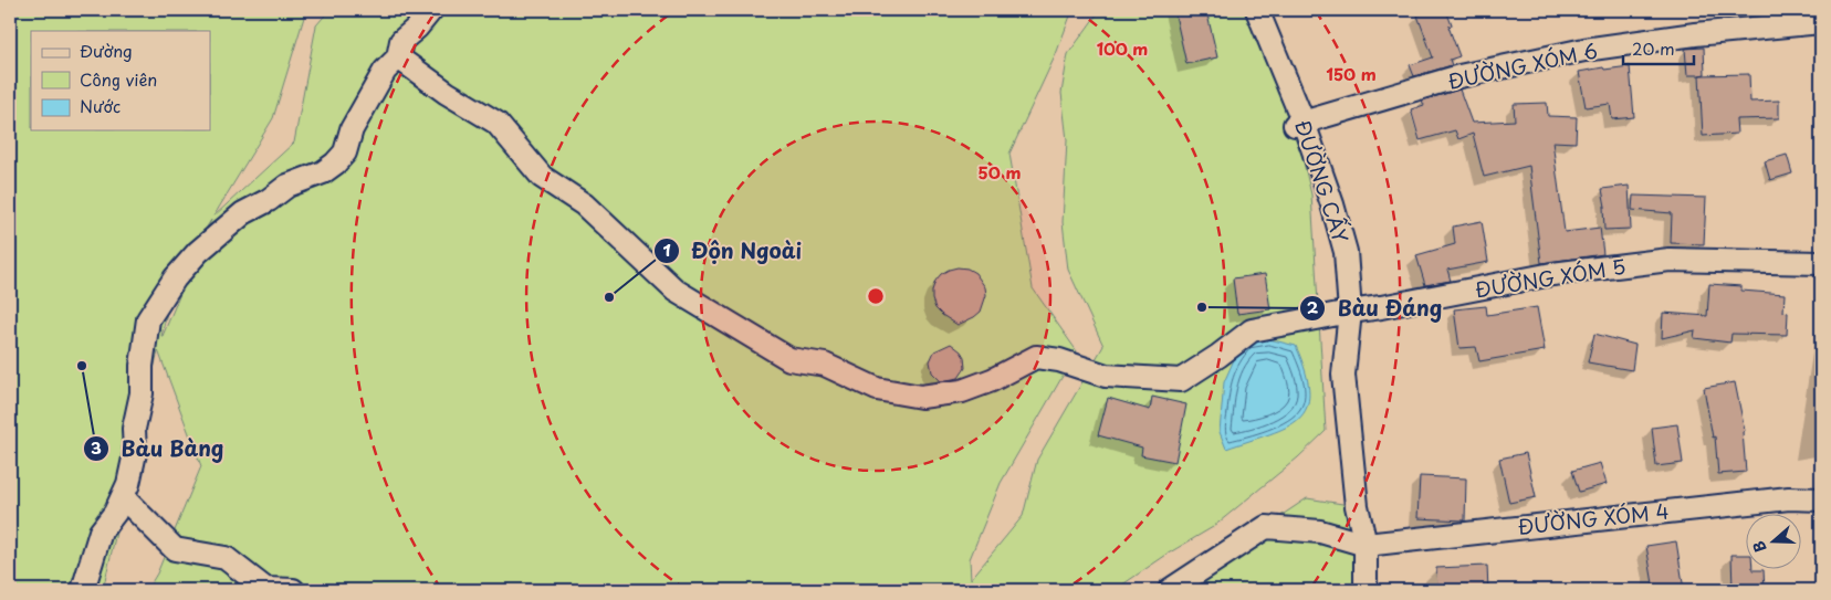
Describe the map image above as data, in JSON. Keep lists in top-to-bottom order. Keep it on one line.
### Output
{"streets":{"street":["ĐƯỜNG XÓM 6","ĐƯỜNG CẤY","ĐƯỜNG XÓM 5","ĐƯỜNG XÓM 4"]},"crossings":[["ĐƯỜNG XÓM 6","ĐƯỜNG CẤY"],["ĐƯỜNG CẤY","ĐƯỜNG XÓM 5"],["ĐƯỜNG CẤY","ĐƯỜNG XÓM 4"]],"places":["Độn Ngoài","Bàu Đáng","Bàu Bàng"],"legend":["Đường","Công viên","Nước"],"scale_bar":"20 m","north":"left","rings":["100 m","150 m","50 m"]}
